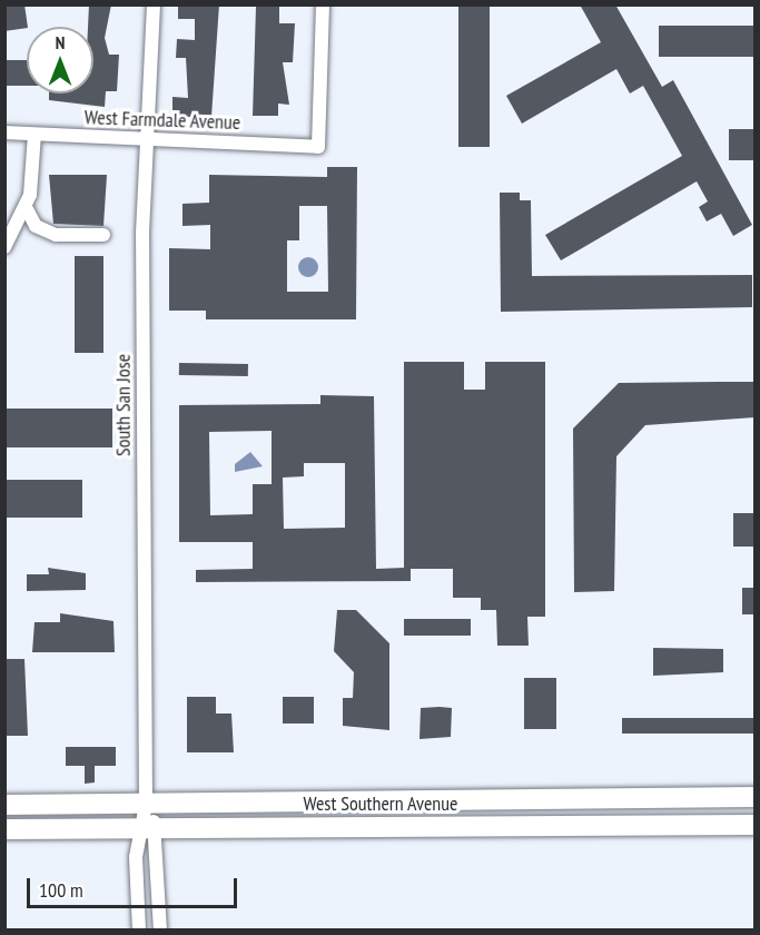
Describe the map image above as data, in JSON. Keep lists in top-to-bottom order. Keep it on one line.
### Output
{"streets":{"main road":["West Southern Avenue"],"street":["West Farmdale Avenue","South San Jose"]},"crossings":[["West Farmdale Avenue","South San Jose"],["South San Jose","West Southern Avenue"]],"scale_bar":"100 m","north":"top"}
